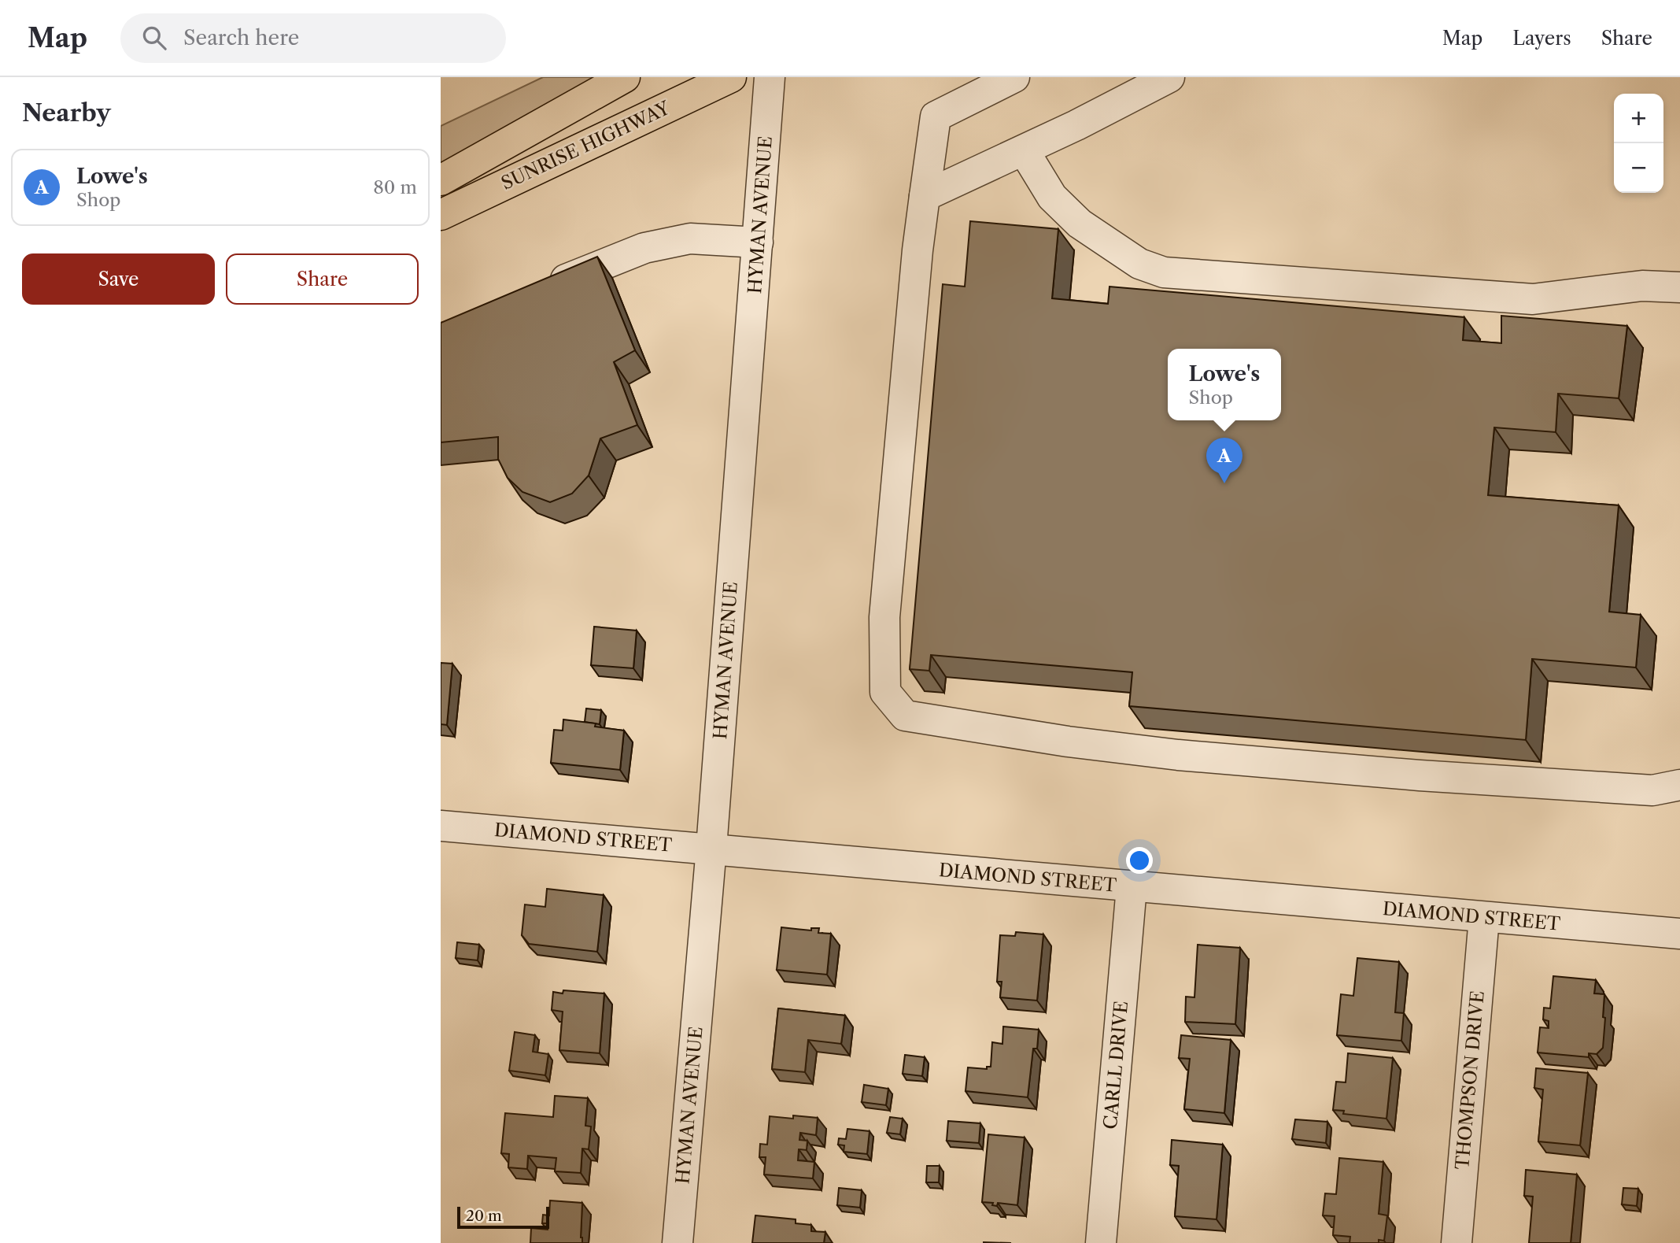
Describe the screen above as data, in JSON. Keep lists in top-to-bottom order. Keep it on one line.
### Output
{"streets":{"main road":["SUNRISE HIGHWAY"],"street":["HYMAN AVENUE","DIAMOND STREET","CARLL DRIVE","THOMPSON DRIVE"]},"crossings":[["HYMAN AVENUE","DIAMOND STREET"],["DIAMOND STREET","CARLL DRIVE"],["DIAMOND STREET","THOMPSON DRIVE"]],"scale_bar":"20 m","page":{"header":"Map","search":"Search here","nav":["Map","Layers","Share"],"heading":"Nearby","map_buttons":["+","−"],"list":[{"mark":"A","name":"Lowe's","note":"Shop","value":"80 m"}],"buttons":["Save","Share"],"popup":["Lowe's","Shop"],"pins":"A","scale":"20 m"}}
